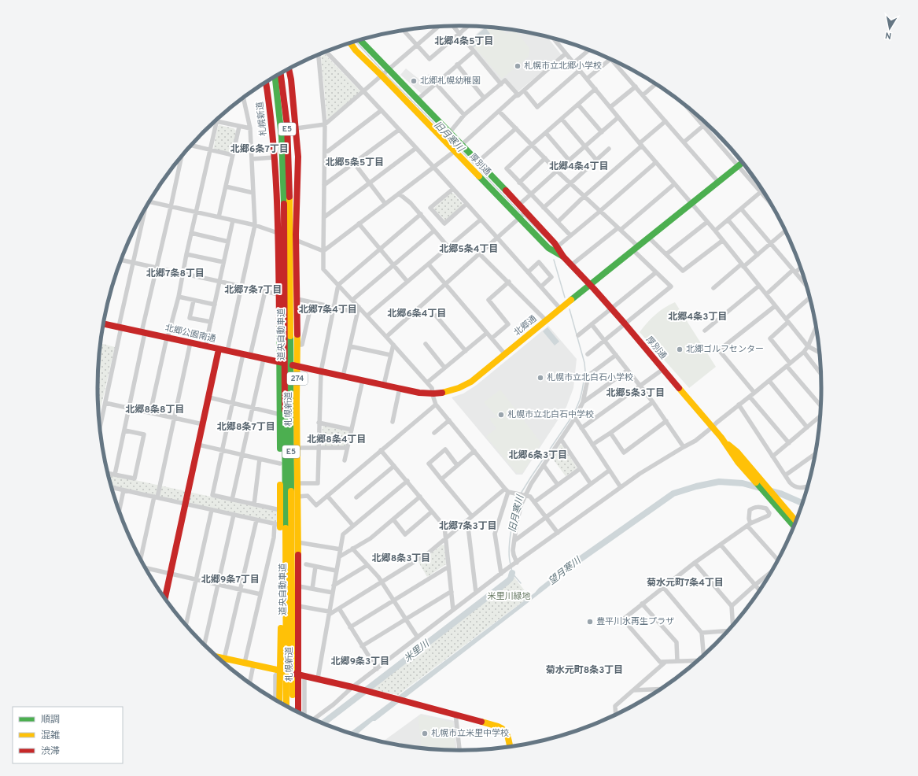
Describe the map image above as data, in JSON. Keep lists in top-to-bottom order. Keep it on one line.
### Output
{"streets":{"main road":["札幌新道","E5","厚別通","北郷通","北郷公園南通","道央自動車道","274"]},"crossings":[["札幌新道","北郷通"],["札幌新道","北郷公園南通"],["厚別通","北郷通"],["北郷通","北郷公園南通"]],"districts":["北郷4条5丁目","北郷6条7丁目","北郷5条5丁目","北郷4条4丁目","北郷5条4丁目","北郷7条8丁目","北郷7条7丁目","北郷7条4丁目","北郷6条4丁目","北郷4条3丁目","北郷5条3丁目","北郷8条8丁目","北郷8条7丁目","北郷8条4丁目","北郷6条3丁目","北郷7条3丁目","北郷8条3丁目","北郷9条7丁目","菊水元町7条4丁目","北郷9条3丁目","菊水元町8条3丁目"],"water":["旧月寒川","望月寒川","米里川"],"parks":["米里川緑地"],"places":["札幌市立北郷小学校","北郷札幌幼稚園","北郷ゴルフセンター","札幌市立北白石小学校","札幌市立北白石中学校","豊平川水再生プラザ","札幌市立米里中学校"],"legend":["順調","混雑","渋滞"],"north":"bottom"}
